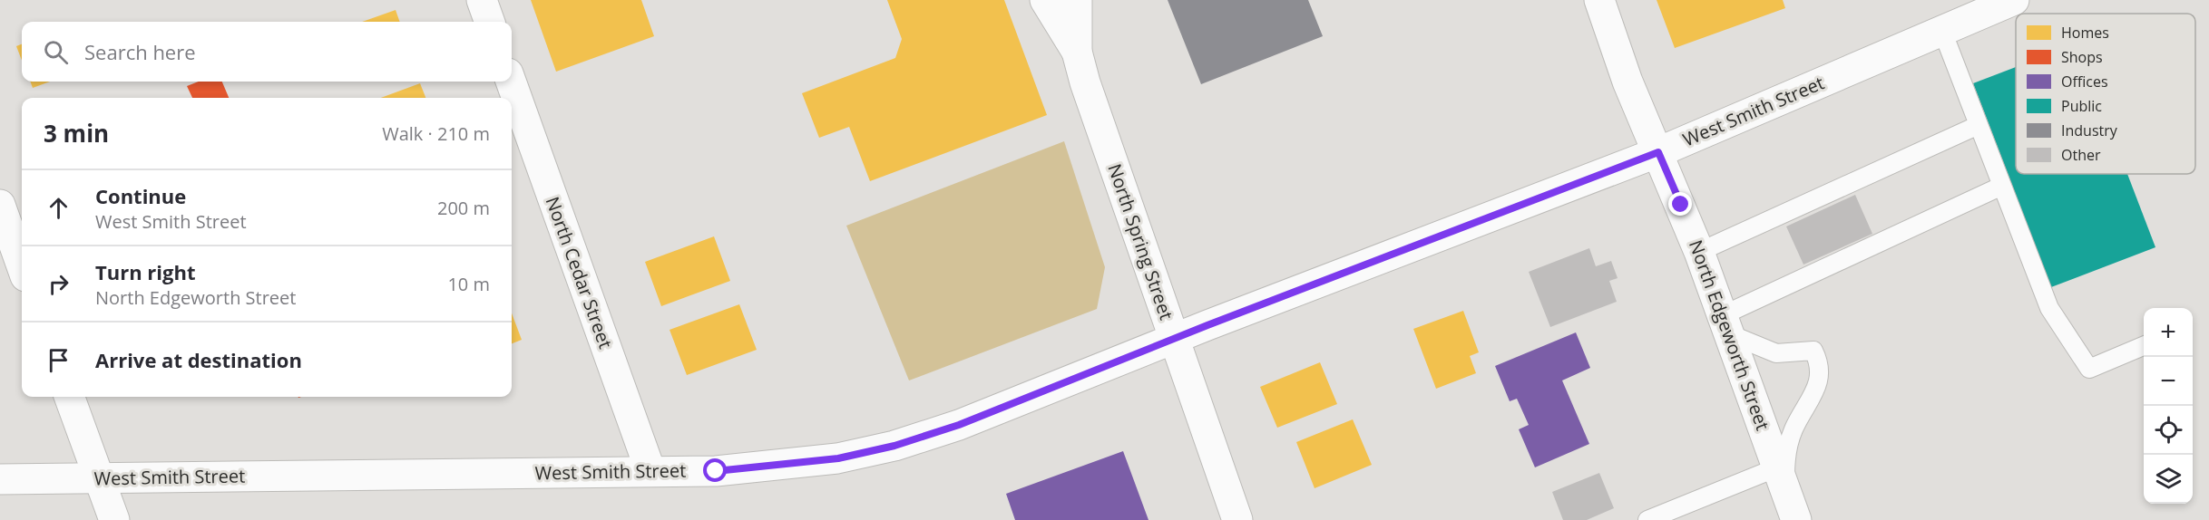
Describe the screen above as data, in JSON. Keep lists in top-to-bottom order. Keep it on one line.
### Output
{"streets":{"main road":["West Smith Street","North Spring Street","North Cedar Street","North Edgeworth Street"]},"crossings":[["West Smith Street","North Spring Street"],["West Smith Street","North Cedar Street"],["West Smith Street","North Edgeworth Street"]],"legend":["Homes","Shops","Offices","Public","Industry","Other"],"page":{"search":"Search here","heading":["3 min","Walk · 210 m"],"list":[["Continue","West Smith Street","200 m"],["Turn right","North Edgeworth Street","10 m"],"Arrive at destination"],"map_buttons":["+","−"]}}
